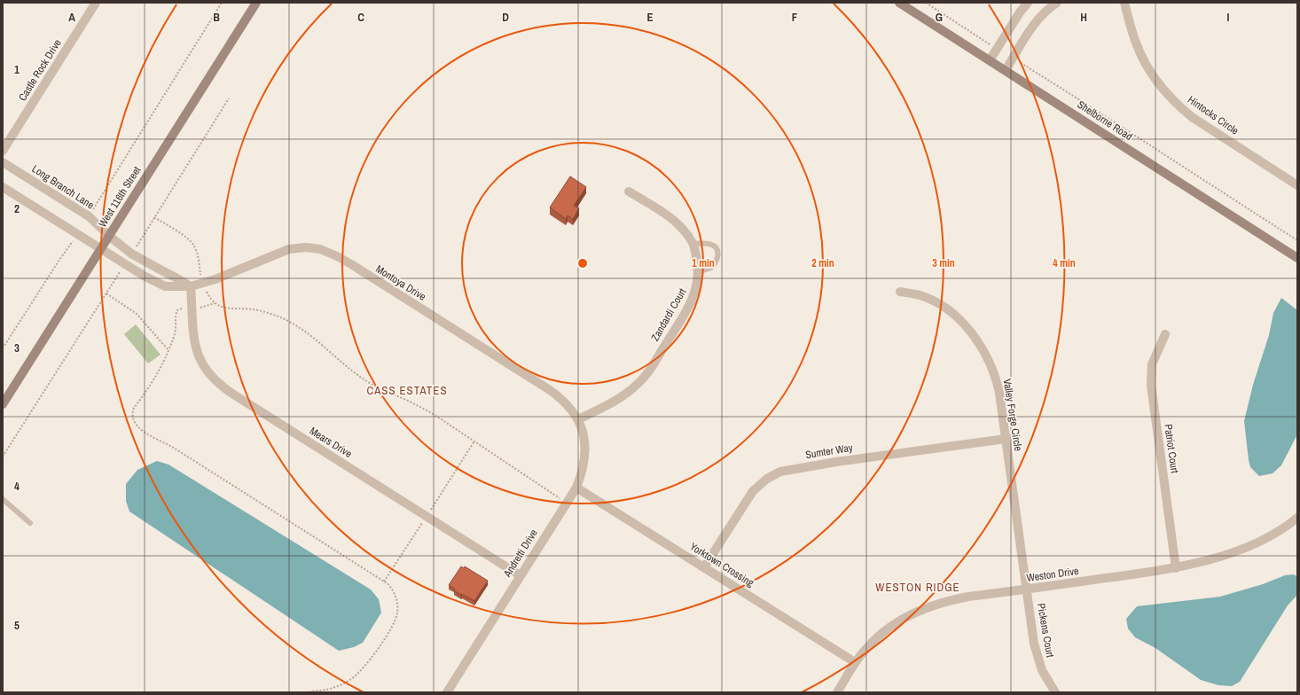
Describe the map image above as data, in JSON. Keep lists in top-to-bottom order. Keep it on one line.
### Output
{"streets":{"main road":["Shelborne Road","West 116th Street"],"street":["Castle Rock Drive","Hintocks Circle","Long Branch Lane","Montoya Drive","Zandardi Court","Valley Forge Circle","Mears Drive","Patriot Court","Sumter Way","Andretti Drive","Yorktown Crossing","Weston Drive","Pickens Court"]},"crossings":[["Long Branch Lane","West 116th Street"],["West 116th Street","Montoya Drive"],["Montoya Drive","Zandardi Court"],["Montoya Drive","Mears Drive"],["Montoya Drive","Andretti Drive"],["Zandardi Court","Andretti Drive"],["Valley Forge Circle","Sumter Way"],["Valley Forge Circle","Weston Drive"],["Valley Forge Circle","Pickens Court"],["Mears Drive","Andretti Drive"],["Patriot Court","Weston Drive"],["Sumter Way","Yorktown Crossing"],["Andretti Drive","Yorktown Crossing"],["Yorktown Crossing","Weston Drive"],["Weston Drive","Pickens Court"]],"districts":["CASS ESTATES","WESTON RIDGE"],"grid":{"columns":["A","B","C","D","E","F","G","H","I"],"rows":["1","2","3","4","5"]},"rings":["1 min","2 min","3 min","4 min"]}
